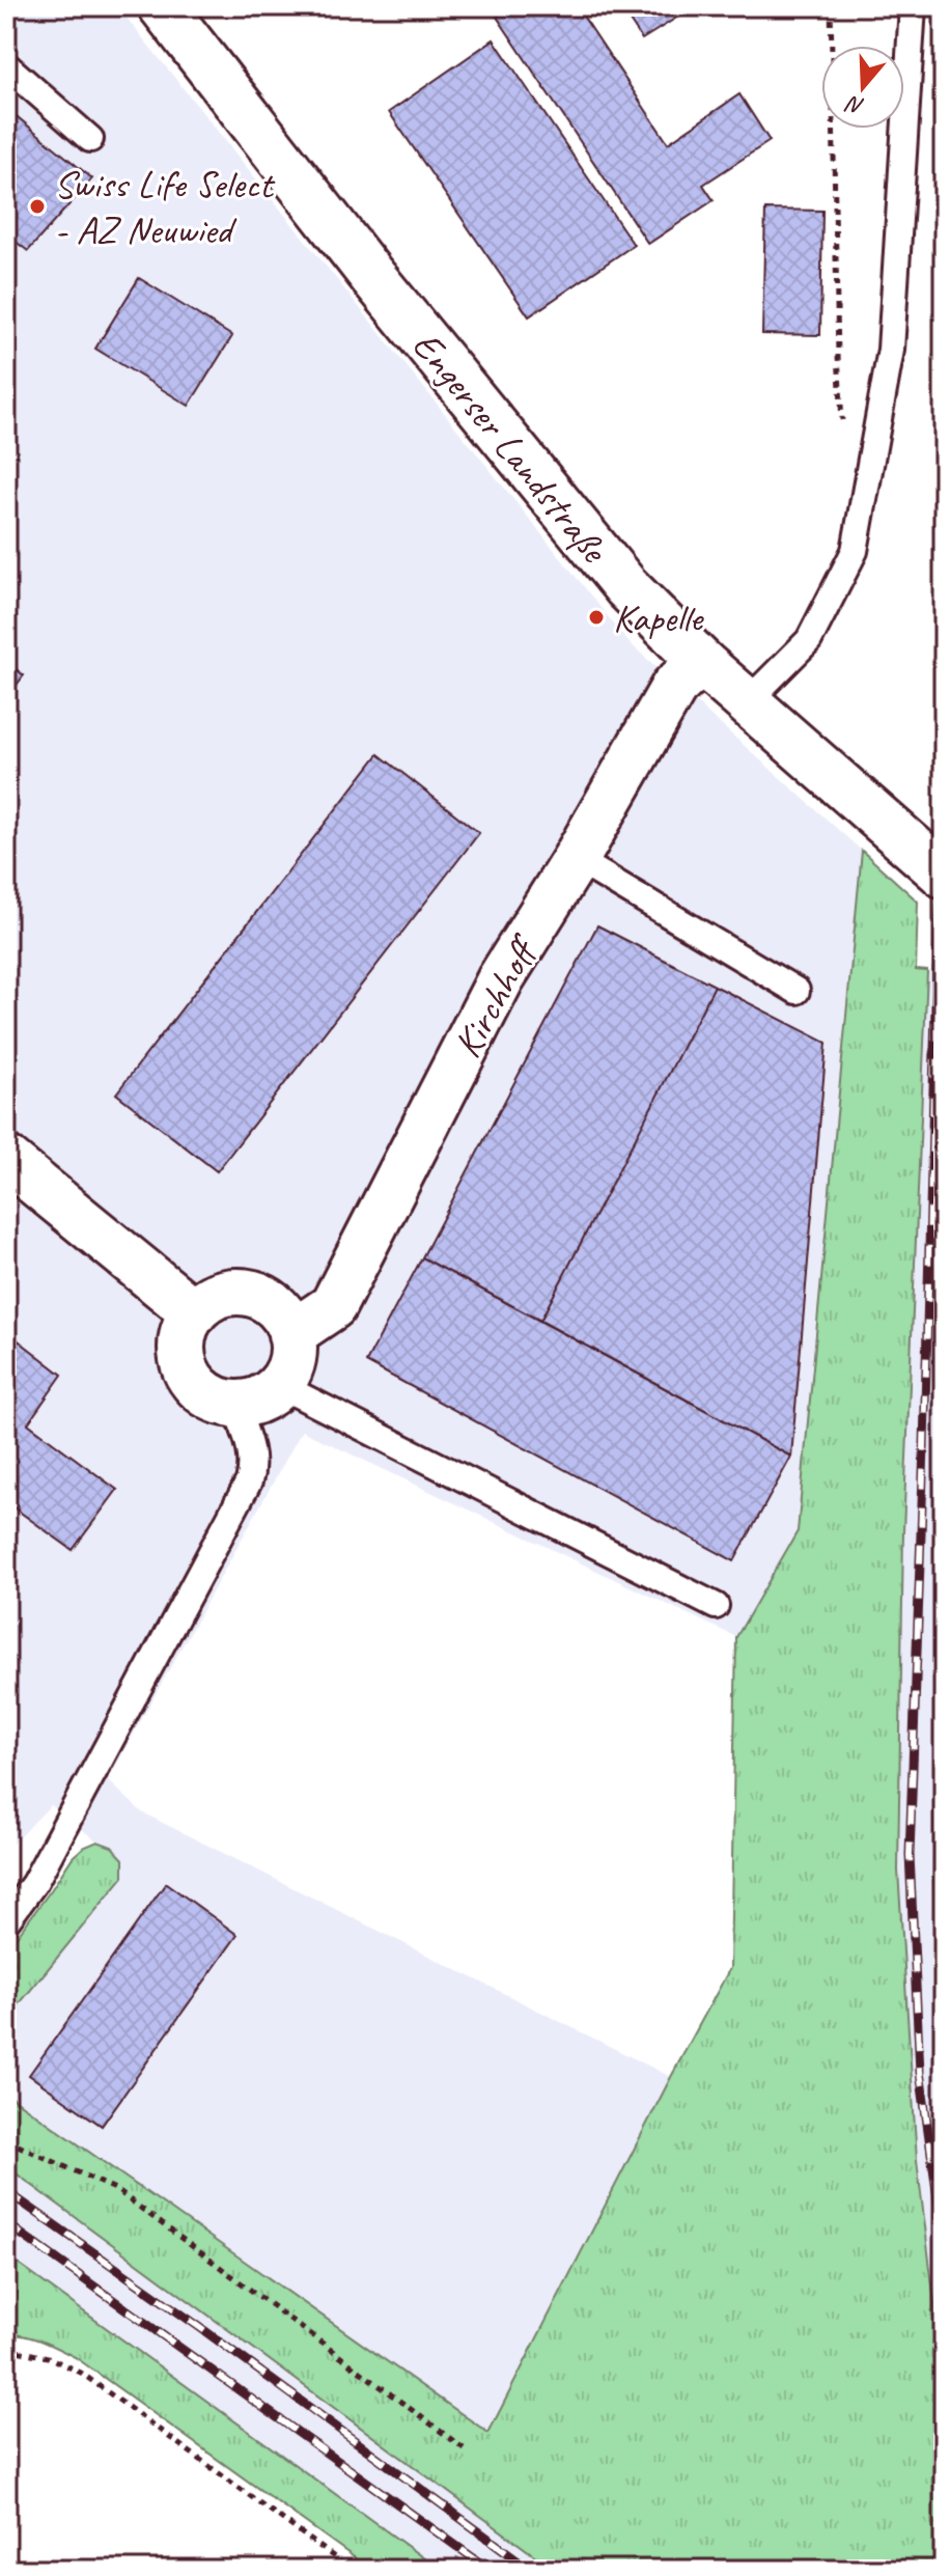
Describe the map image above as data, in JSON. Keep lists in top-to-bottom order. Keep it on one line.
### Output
{"streets":{"street":["Engerser Landstraße","Kirchhoff"]},"crossings":[["Engerser Landstraße","Kirchhoff"]],"places":["Swiss Life Select - AZ Neuwied","Kapelle"],"north":"bottom"}
